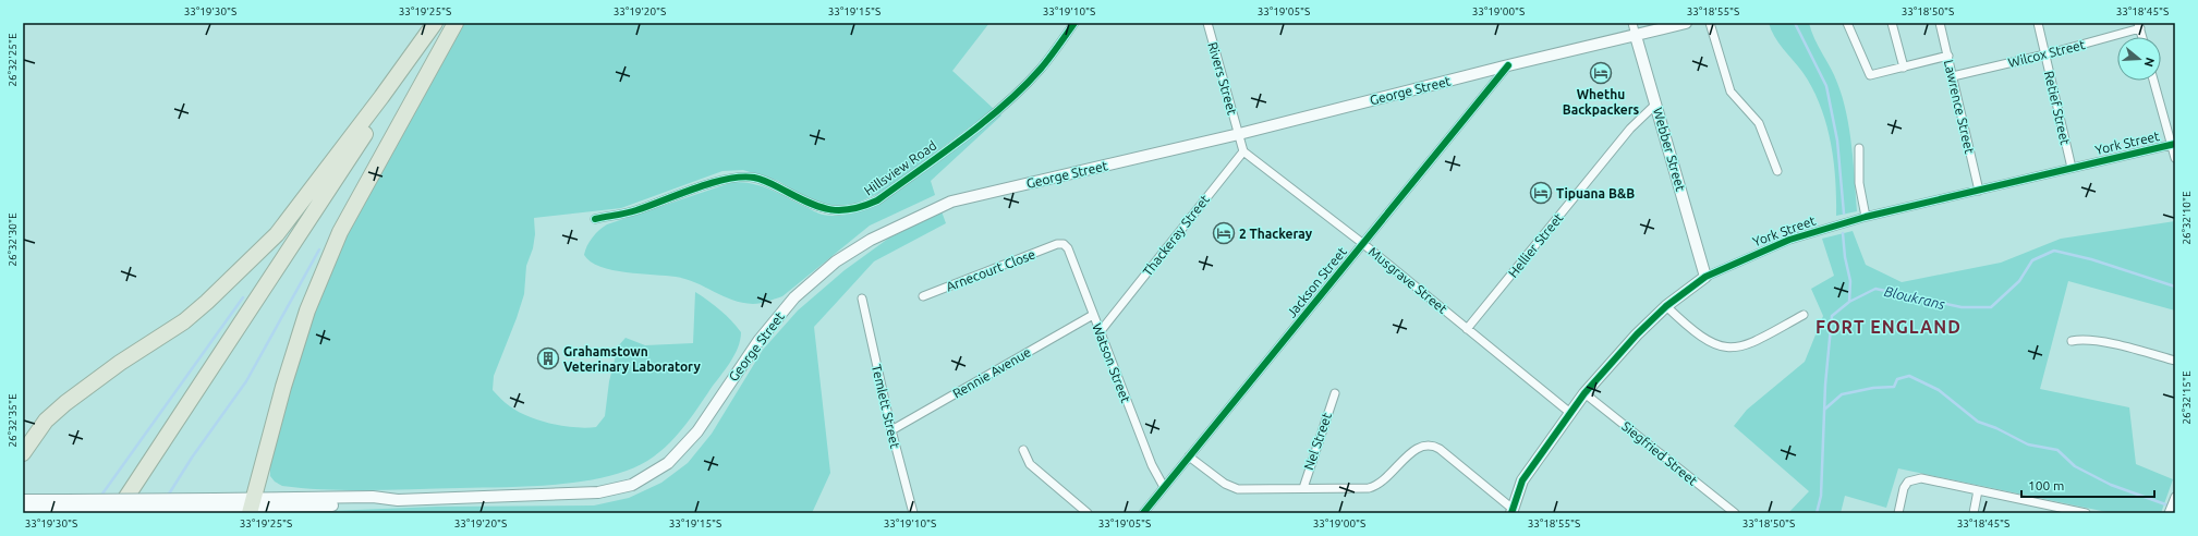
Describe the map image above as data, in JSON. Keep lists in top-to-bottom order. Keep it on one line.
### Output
{"streets":{"main road":["George Street","York Street","Webber Street"],"street":["Wilcox Street","Rivers Street","Lawrence Street","Retief Street","Hillsview Road","Thackeray Street","Hellier Street","Arnecourt Close","Musgrave Street","Jackson Street","Watson Street","Rennie Avenue","Temlett Street","Nel Street","Siegfried Street"]},"crossings":[["Wilcox Street","Lawrence Street"],["Wilcox Street","Retief Street"],["Rivers Street","George Street"],["George Street","Webber Street"],["George Street","Jackson Street"],["Lawrence Street","York Street"],["Retief Street","York Street"],["York Street","Webber Street"],["York Street","Musgrave Street"],["York Street","Siegfried Street"],["Webber Street","Hellier Street"],["Thackeray Street","Musgrave Street"],["Thackeray Street","Watson Street"],["Hellier Street","Musgrave Street"],["Arnecourt Close","Watson Street"],["Musgrave Street","Jackson Street"],["Jackson Street","Watson Street"],["Watson Street","Rennie Avenue"],["Rennie Avenue","Temlett Street"]],"districts":["FORT ENGLAND"],"water":["Bloukrans"],"places":{"hotel":["Whethu Backpackers","Tipuana B&B","2 Thackeray"],"building":["Grahamstown Veterinary Laboratory"]},"scale_bar":"100 m","north":"right","coordinates":["33°19'30\"S","33°19'25\"S","33°19'20\"S","33°19'15\"S","33°19'10\"S","33°19'05\"S","33°19'00\"S","33°18'55\"S","33°18'50\"S","33°18'45\"S","26°32'25\"E","26°32'10\"E","26°32'30\"E","26°32'15\"E","26°32'35\"E"]}
